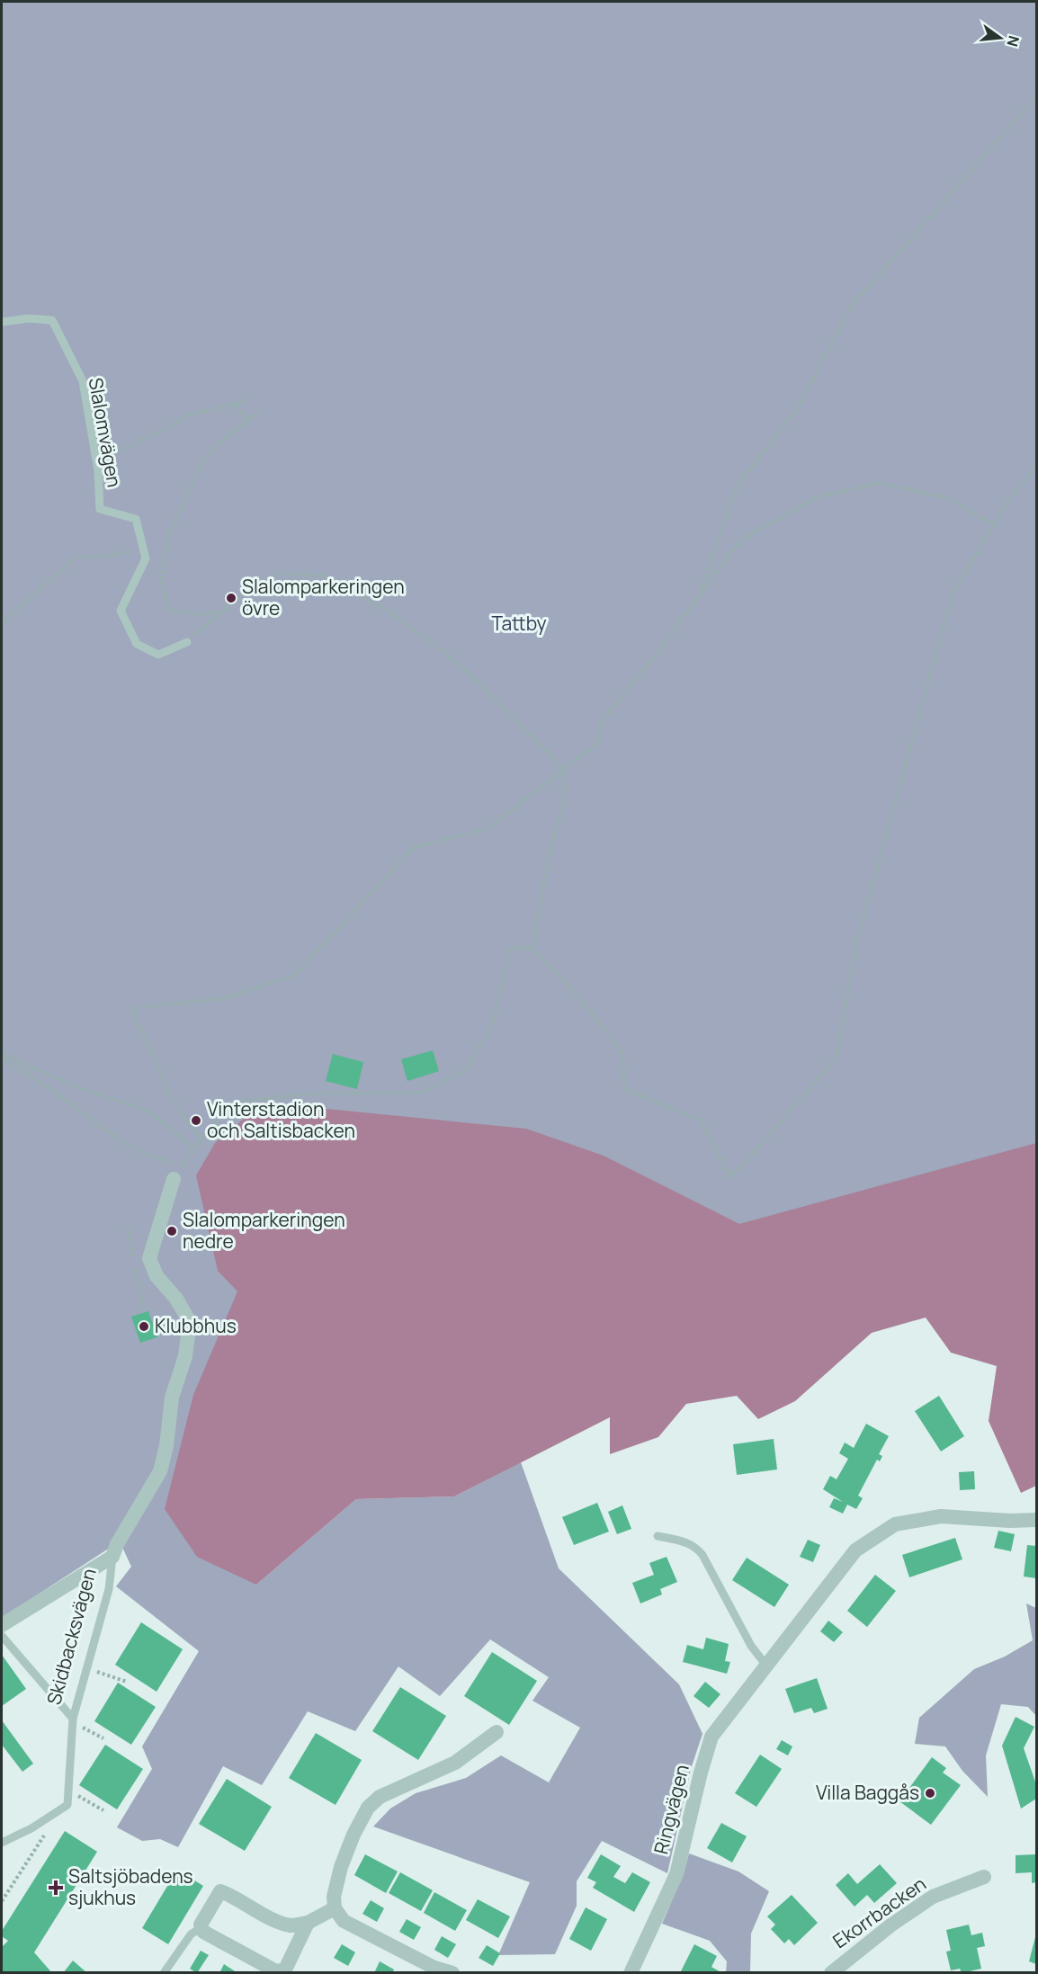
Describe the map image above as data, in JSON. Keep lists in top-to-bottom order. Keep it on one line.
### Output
{"streets":{"street":["Skidbacksvägen","Ringvägen","Ekorrbacken"],"lane":["Slalomvägen"]},"parks":["Tattby"],"places":{"other":["Slalomparkeringen övre","Vinterstadion och Saltisbacken","Slalomparkeringen nedre","Klubbhus","Villa Baggås"],"health":["Saltsjöbadens sjukhus"]},"north":"right"}
